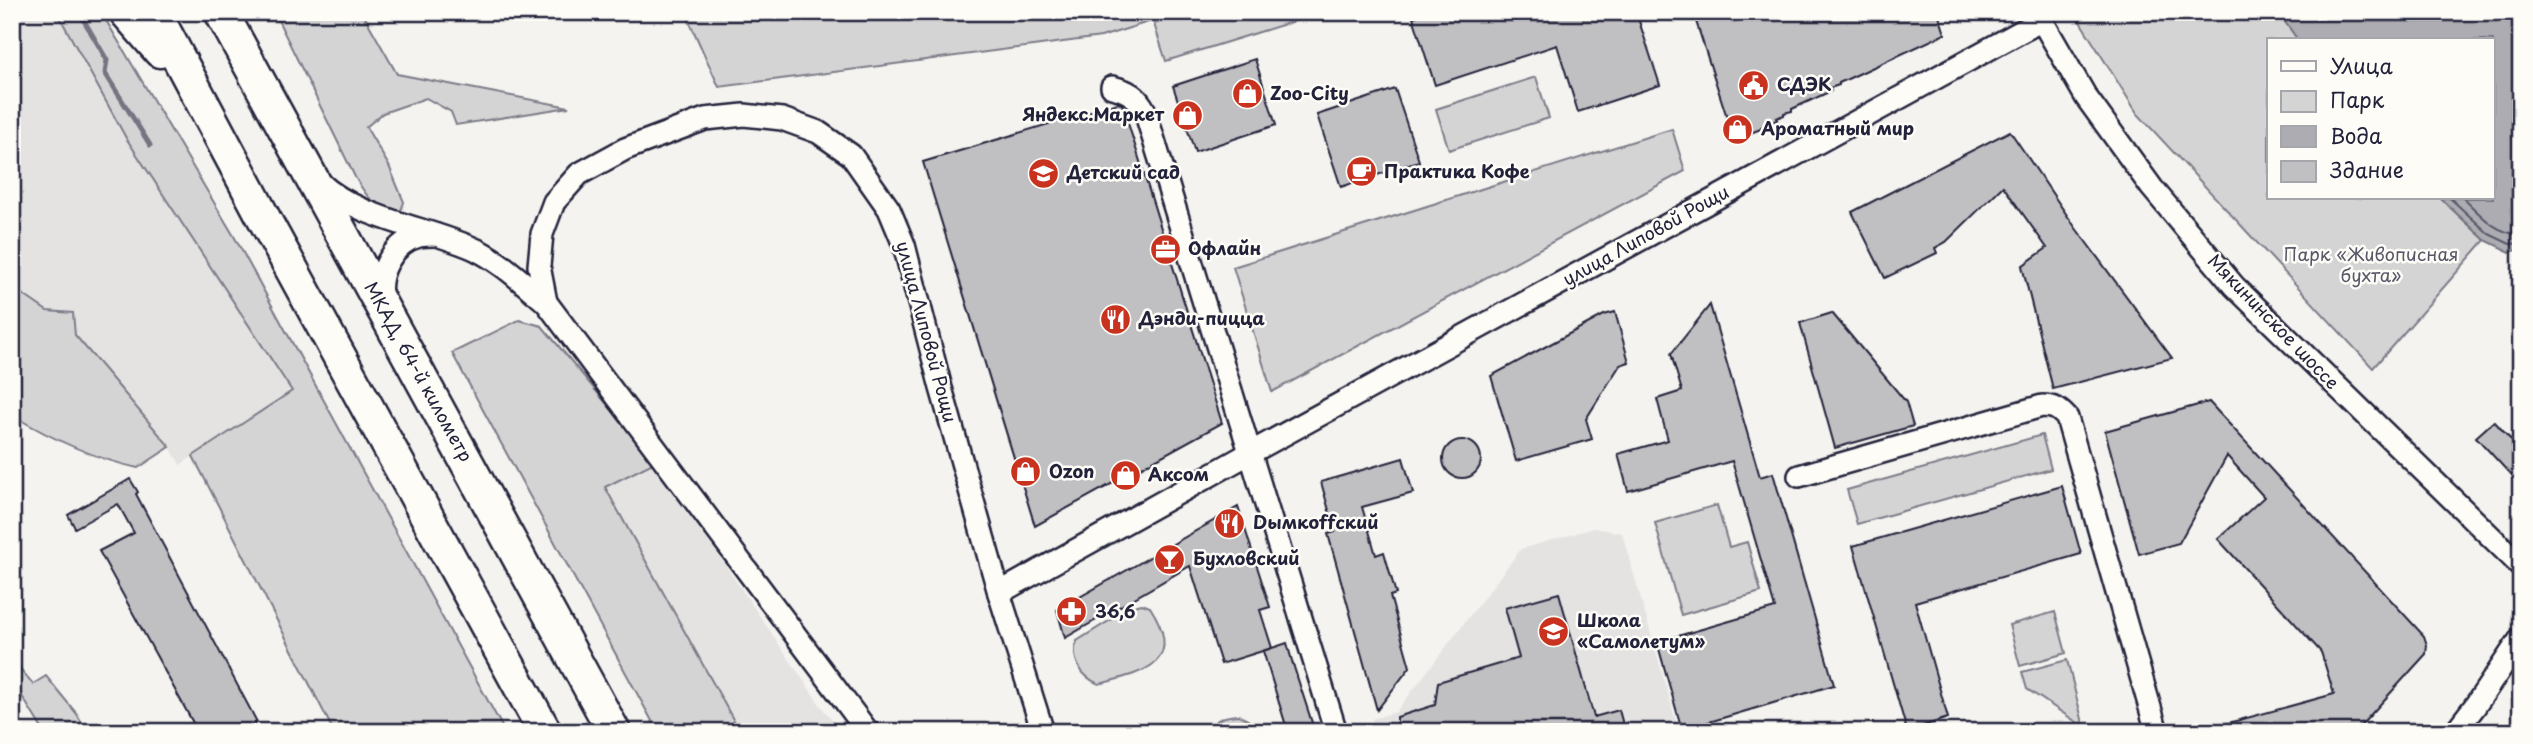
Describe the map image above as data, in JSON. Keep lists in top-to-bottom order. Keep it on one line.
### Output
{"streets":{"highway":["МКАД, 64-й километр"],"street":["улица Липовой Рощи","Мякининское шоссе"]},"crossings":[["улица Липовой Рощи","Мякининское шоссе"]],"parks":["Парк «Живописная бухта»"],"places":{"public building":["СДЭК"],"shop":["Zoo-City","Яндекс.Маркет","Ароматный мир","Ozon","Аксом"],"cafe":["Практика Кофе"],"school or university":["Детский сад","Школа «Самолетум»"],"office":["Офлайн"],"restaurant":["Дэнди-пицца","Dымкoffский"],"bar":["Бухловский"],"pharmacy":["36,6"]},"legend":["Улица","Парк","Вода","Здание"]}
